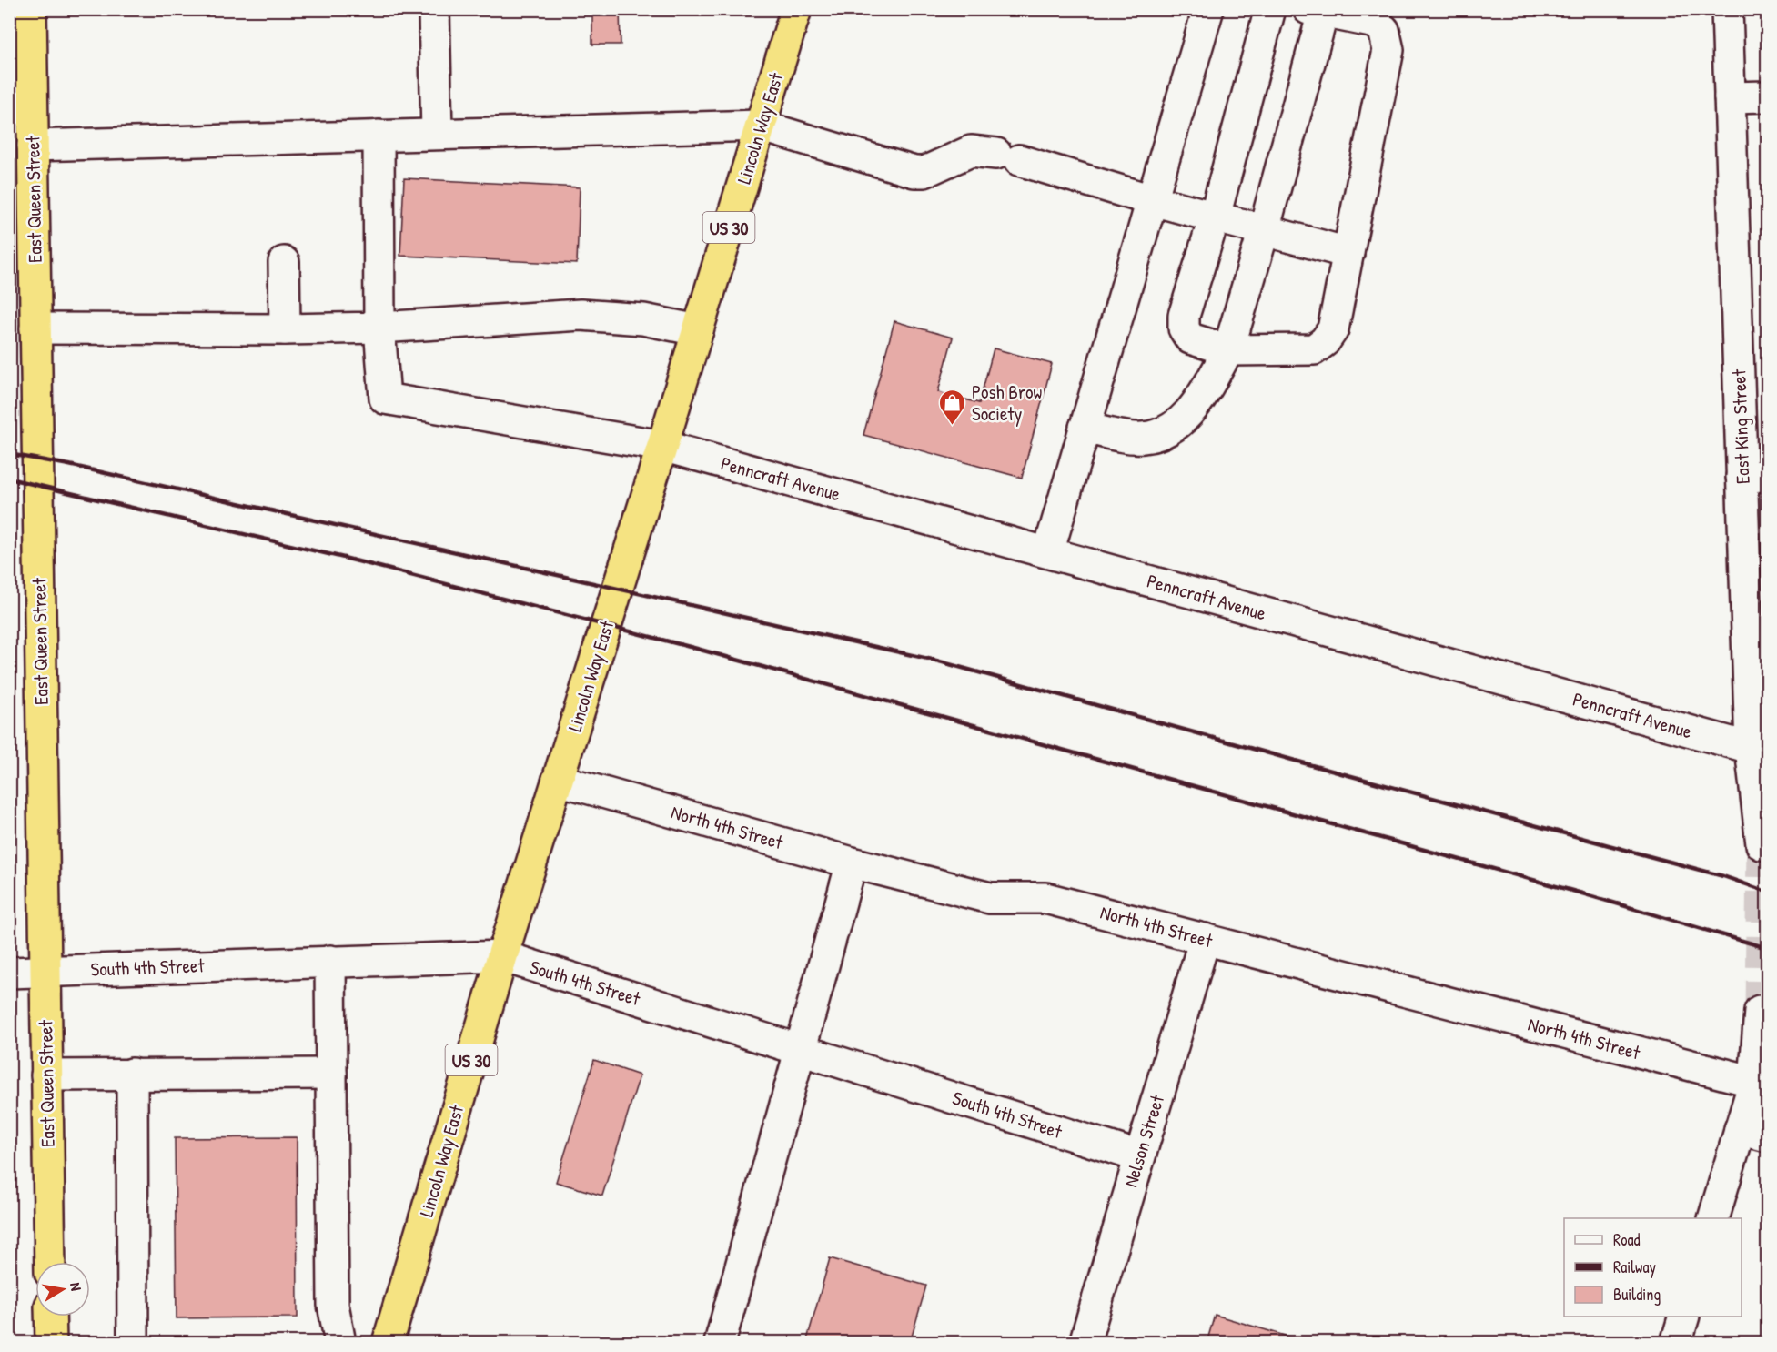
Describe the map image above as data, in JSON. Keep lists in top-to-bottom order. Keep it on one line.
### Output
{"streets":{"highway":["Lincoln Way East","East Queen Street","US 30"],"street":["East King Street","Penncraft Avenue","North 4th Street","South 4th Street","Nelson Street"]},"crossings":[["Lincoln Way East","Penncraft Avenue"],["Lincoln Way East","North 4th Street"],["Lincoln Way East","South 4th Street"],["East Queen Street","South 4th Street"],["East King Street","Penncraft Avenue"],["North 4th Street","Nelson Street"],["South 4th Street","Nelson Street"]],"places":{"shop":["Posh Brow Society"]},"legend":["Road","Railway","Building"],"north":"right"}
